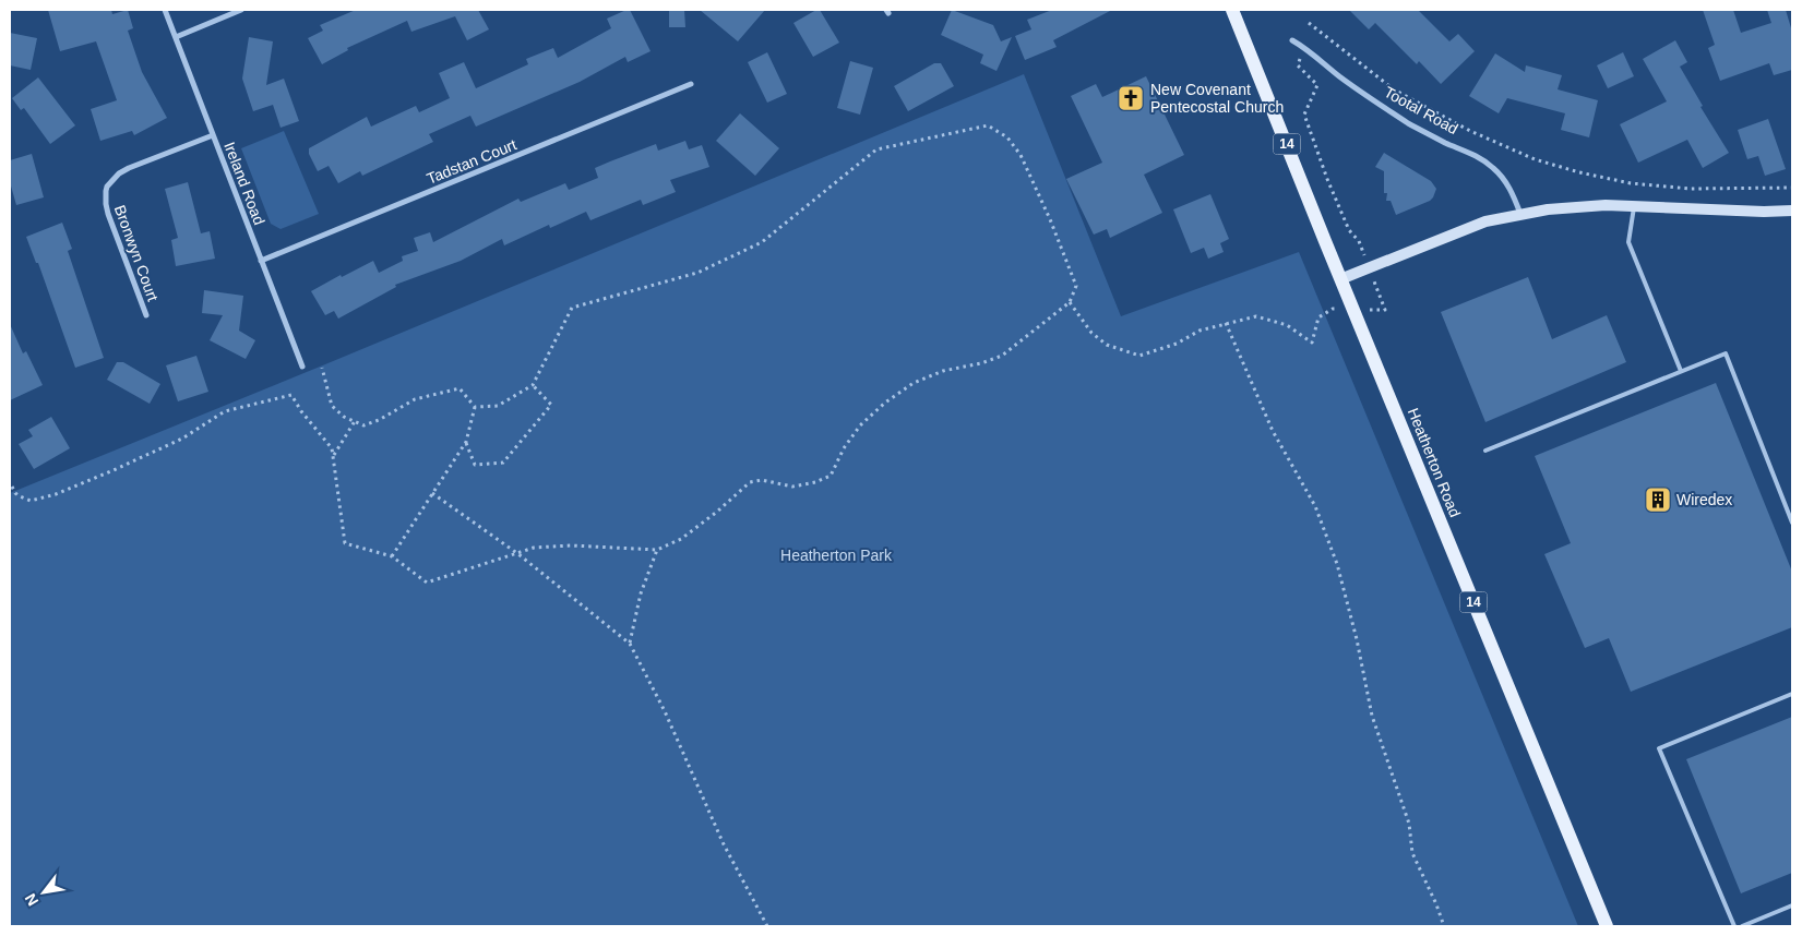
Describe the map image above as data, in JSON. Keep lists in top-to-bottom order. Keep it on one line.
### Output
{"streets":{"main road":["14","Heatherton Road"],"street":["Tootal Road","Tadstan Court","Ireland Road","Bronwyn Court"]},"crossings":[["Tadstan Court","Ireland Road"],["Ireland Road","Bronwyn Court"]],"parks":["Heatherton Park"],"places":{"church":["New Covenant Pentecostal Church"],"building":["Wiredex"]},"north":"bottom left"}
